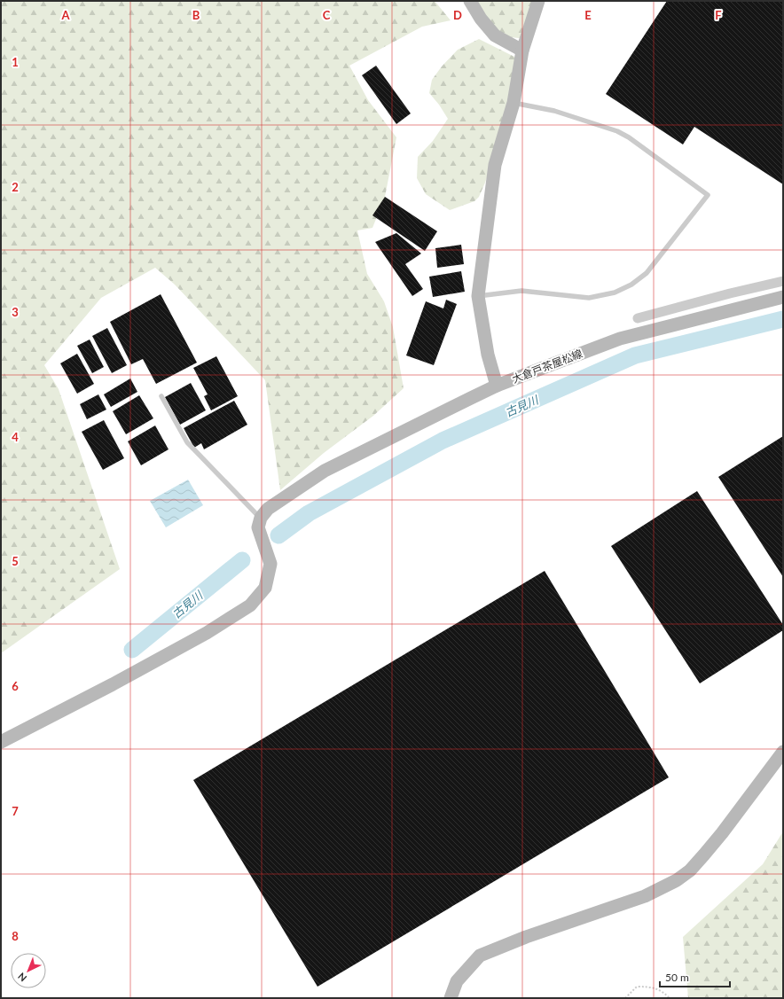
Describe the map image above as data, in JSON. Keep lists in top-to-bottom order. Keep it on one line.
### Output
{"streets":{"street":["大倉戸茶屋松線"]},"water":["古見川"],"scale_bar":"50 m","north":"bottom left","grid":{"columns":["A","B","C","D","E","F"],"rows":["1","2","3","4","5","6","7","8"]}}
